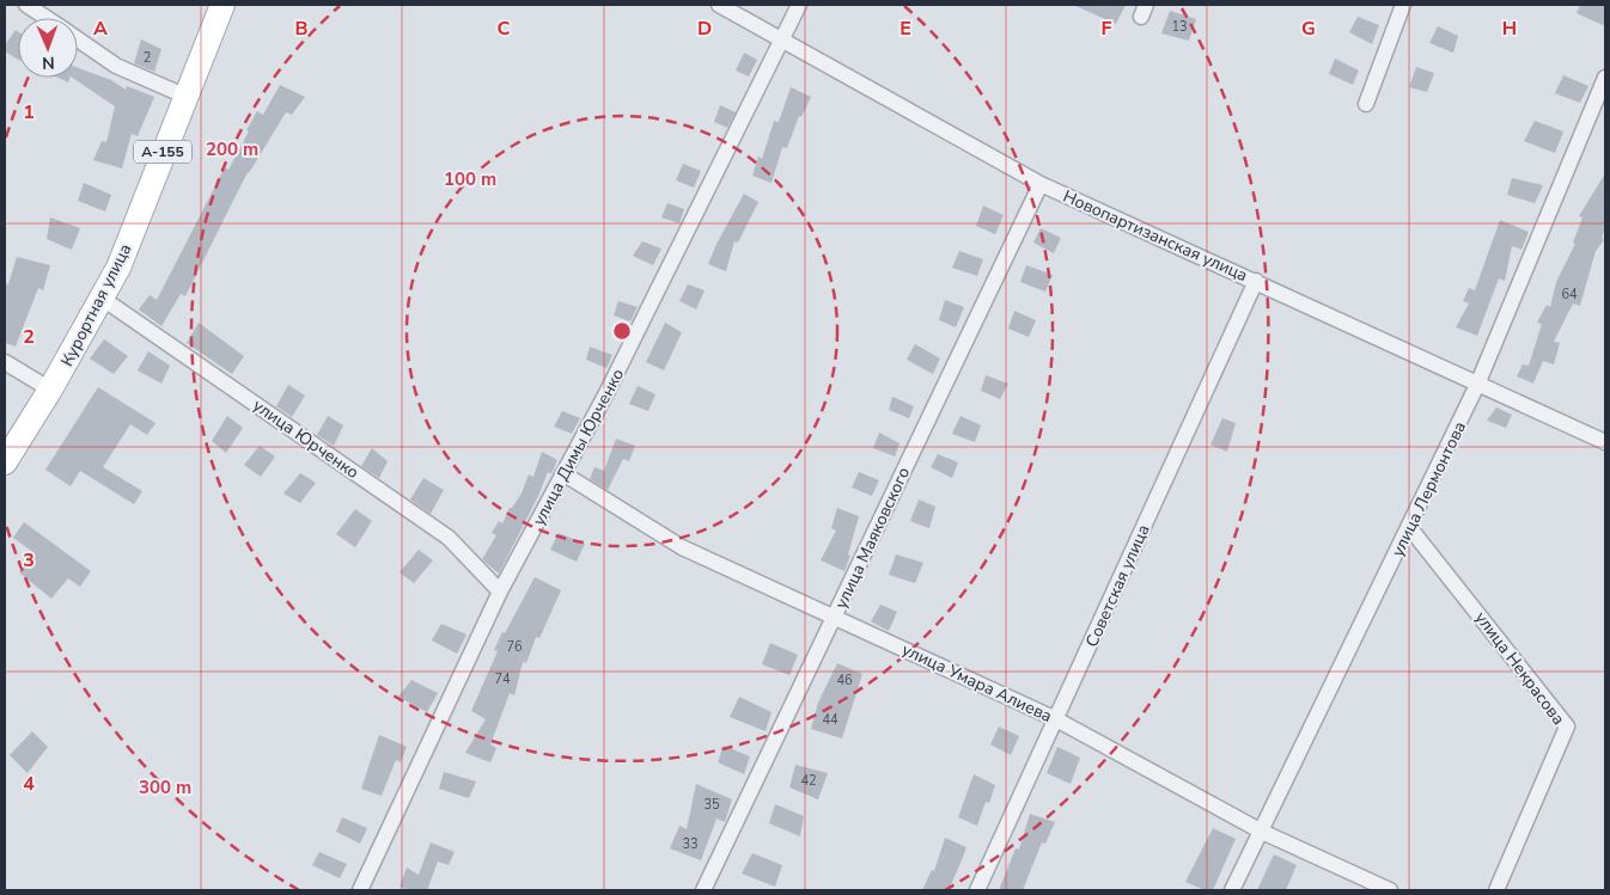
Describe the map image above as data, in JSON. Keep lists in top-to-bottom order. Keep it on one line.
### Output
{"streets":{"main road":["А-155","Курортная улица"],"street":["Новопартизанская улица","улица Юрченко","улица Димы Юрченко","улица Лермонтова","улица Маяковского","Советская улица","улица Некрасова","улица Умара Алиева"]},"crossings":[["Новопартизанская улица","улица Димы Юрченко"],["Новопартизанская улица","улица Лермонтова"],["Новопартизанская улица","улица Маяковского"],["Новопартизанская улица","Советская улица"],["Курортная улица","улица Юрченко"],["улица Юрченко","улица Димы Юрченко"],["улица Димы Юрченко","улица Умара Алиева"],["улица Лермонтова","улица Некрасова"],["улица Лермонтова","улица Умара Алиева"],["улица Маяковского","улица Умара Алиева"],["Советская улица","улица Умара Алиева"]],"house_numbers":["13","2","64","76","74","46","44","42","35","33"],"north":"bottom","grid":{"columns":["A","B","C","D","E","F","G","H"],"rows":["1","2","3","4"]},"rings":["200 m","100 m","300 m"]}
